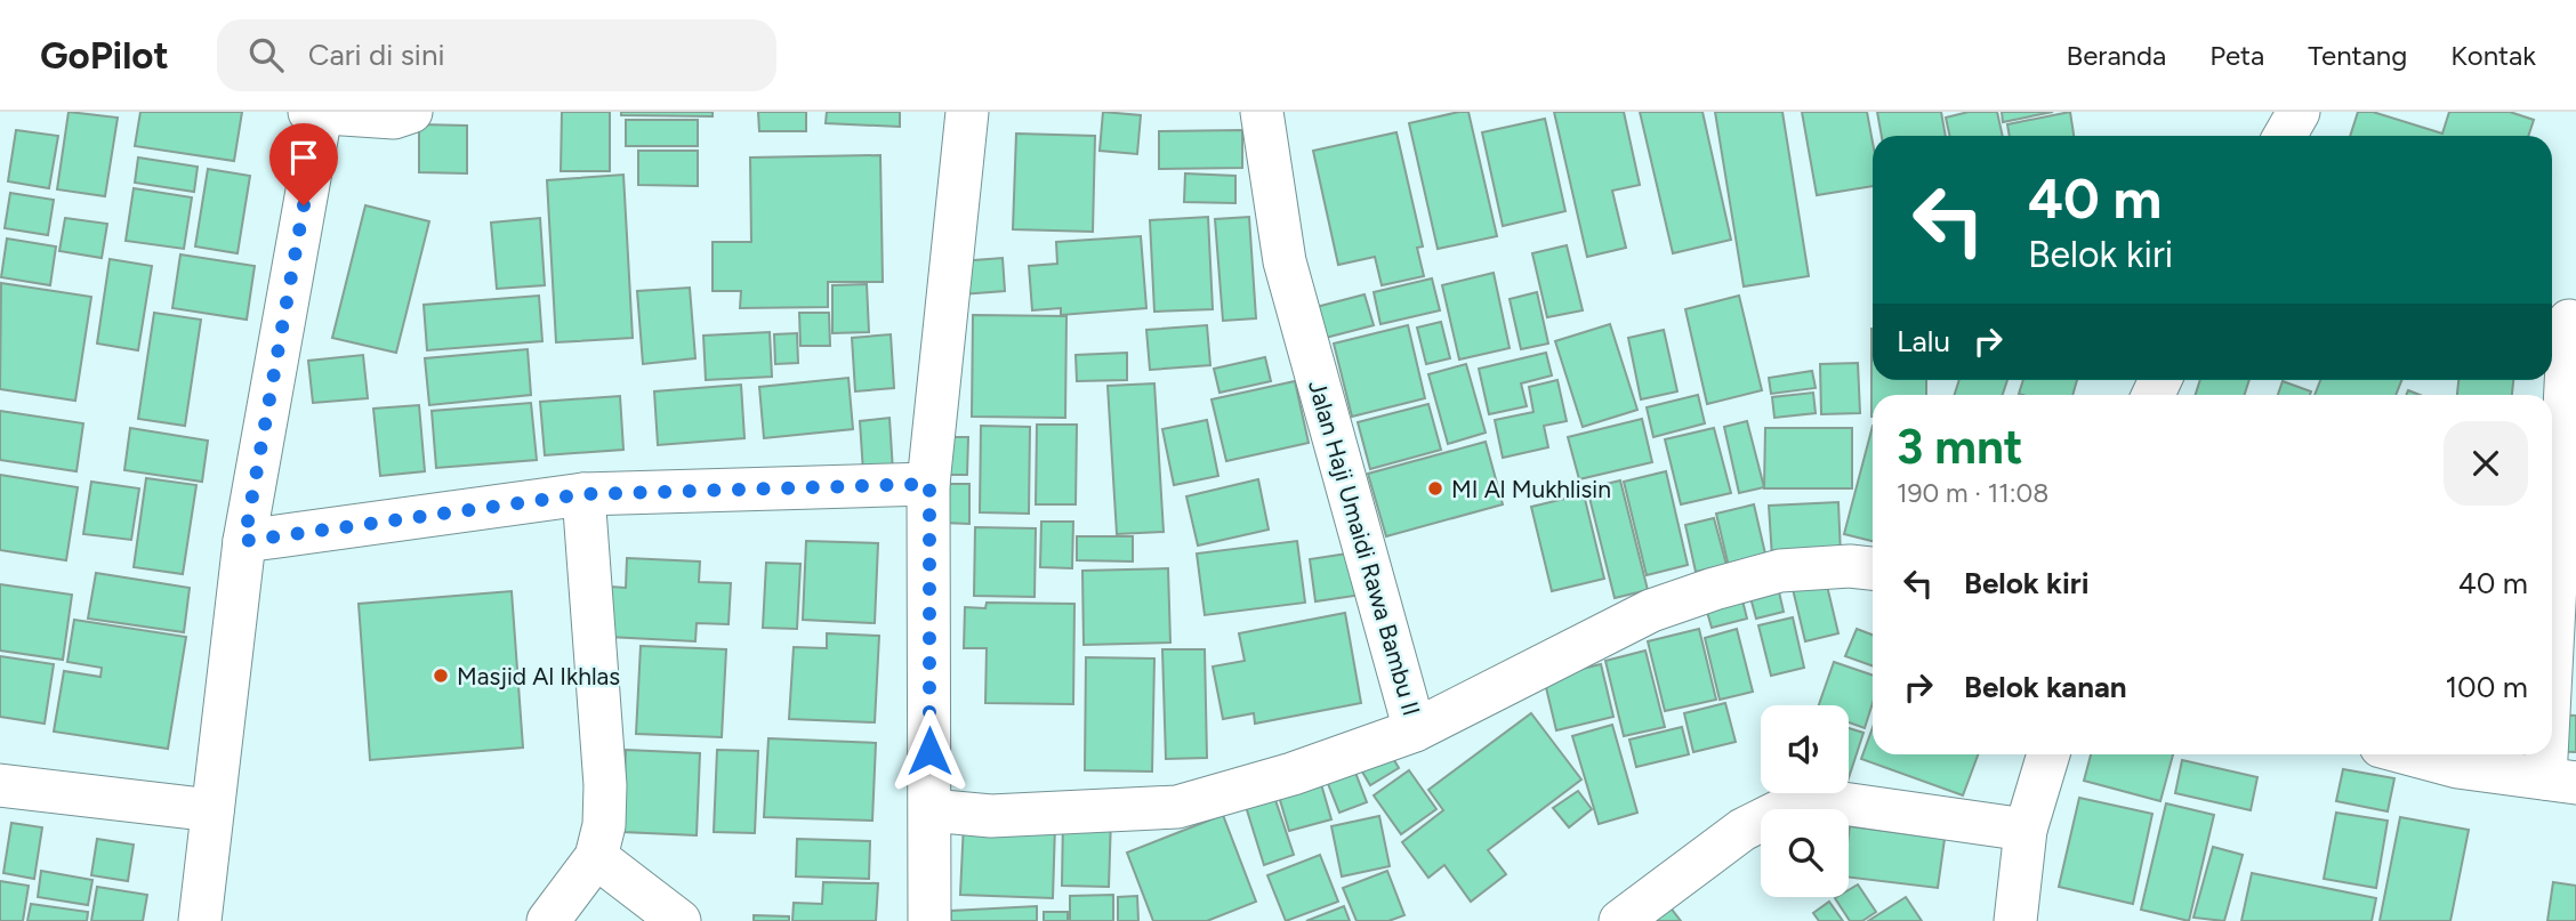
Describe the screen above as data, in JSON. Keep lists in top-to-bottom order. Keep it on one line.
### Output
{"streets":{"street":["Jalan Haji Umaidi Rawa Bambu II"]},"places":["MI Al Mukhlisin","Masjid Al Ikhlas"],"page":{"header":"GoPilot","search":"Cari di sini","nav":["Beranda","Peta","Tentang","Kontak"],"turn":["40 m","Belok kiri"],"then":"Lalu","heading":["3 mnt","190 m · 11:08"],"list":[{"name":"Belok kiri","value":"40 m"},{"name":"Belok kanan","value":"100 m"}]}}
